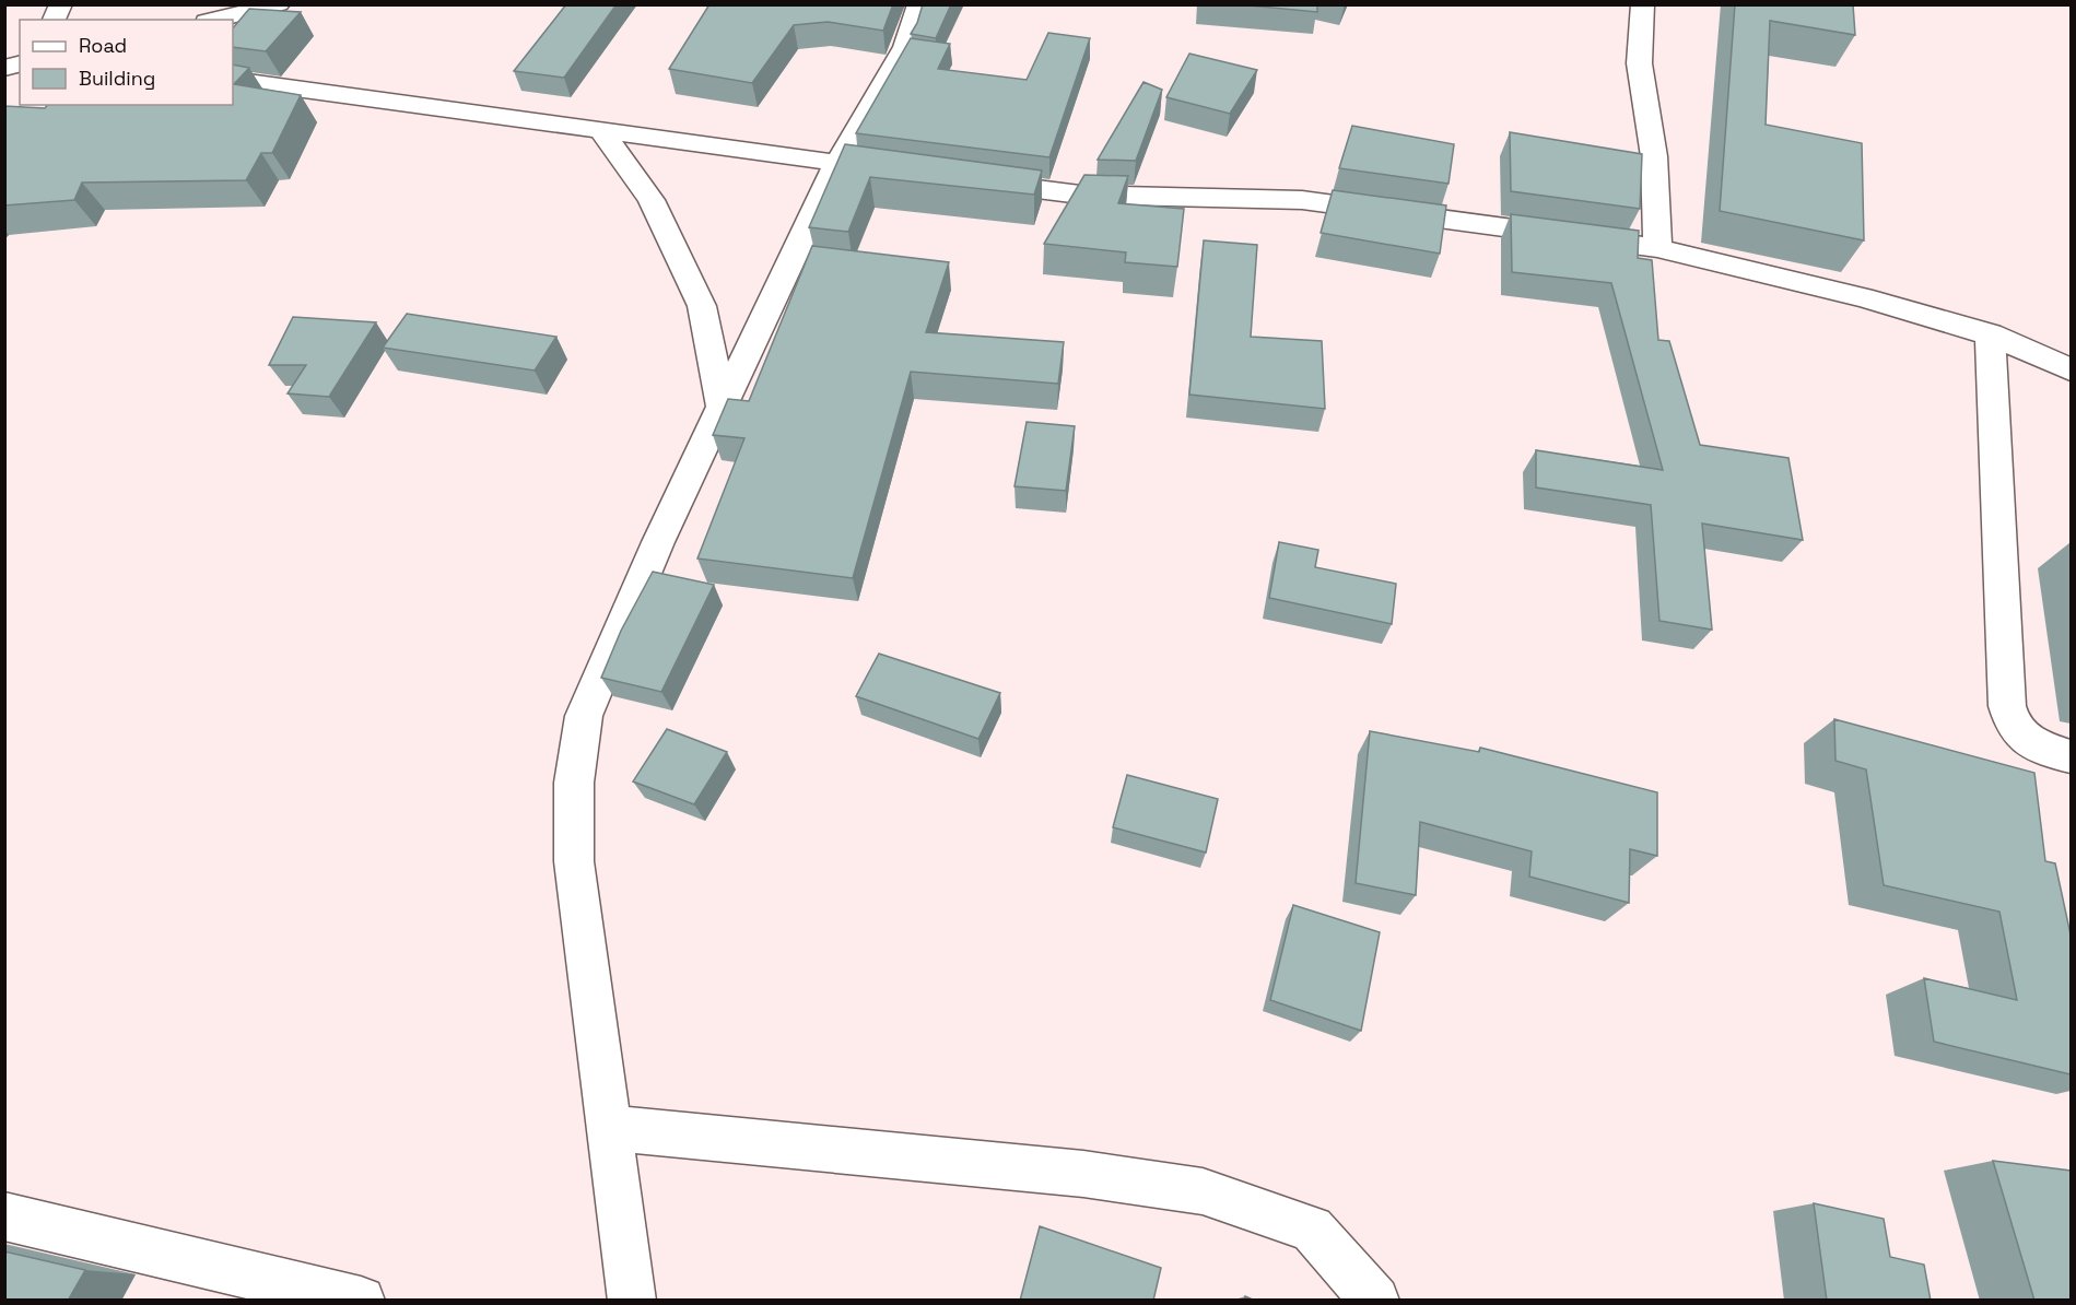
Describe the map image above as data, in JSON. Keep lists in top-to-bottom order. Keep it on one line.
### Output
{"legend":["Road","Building"]}
